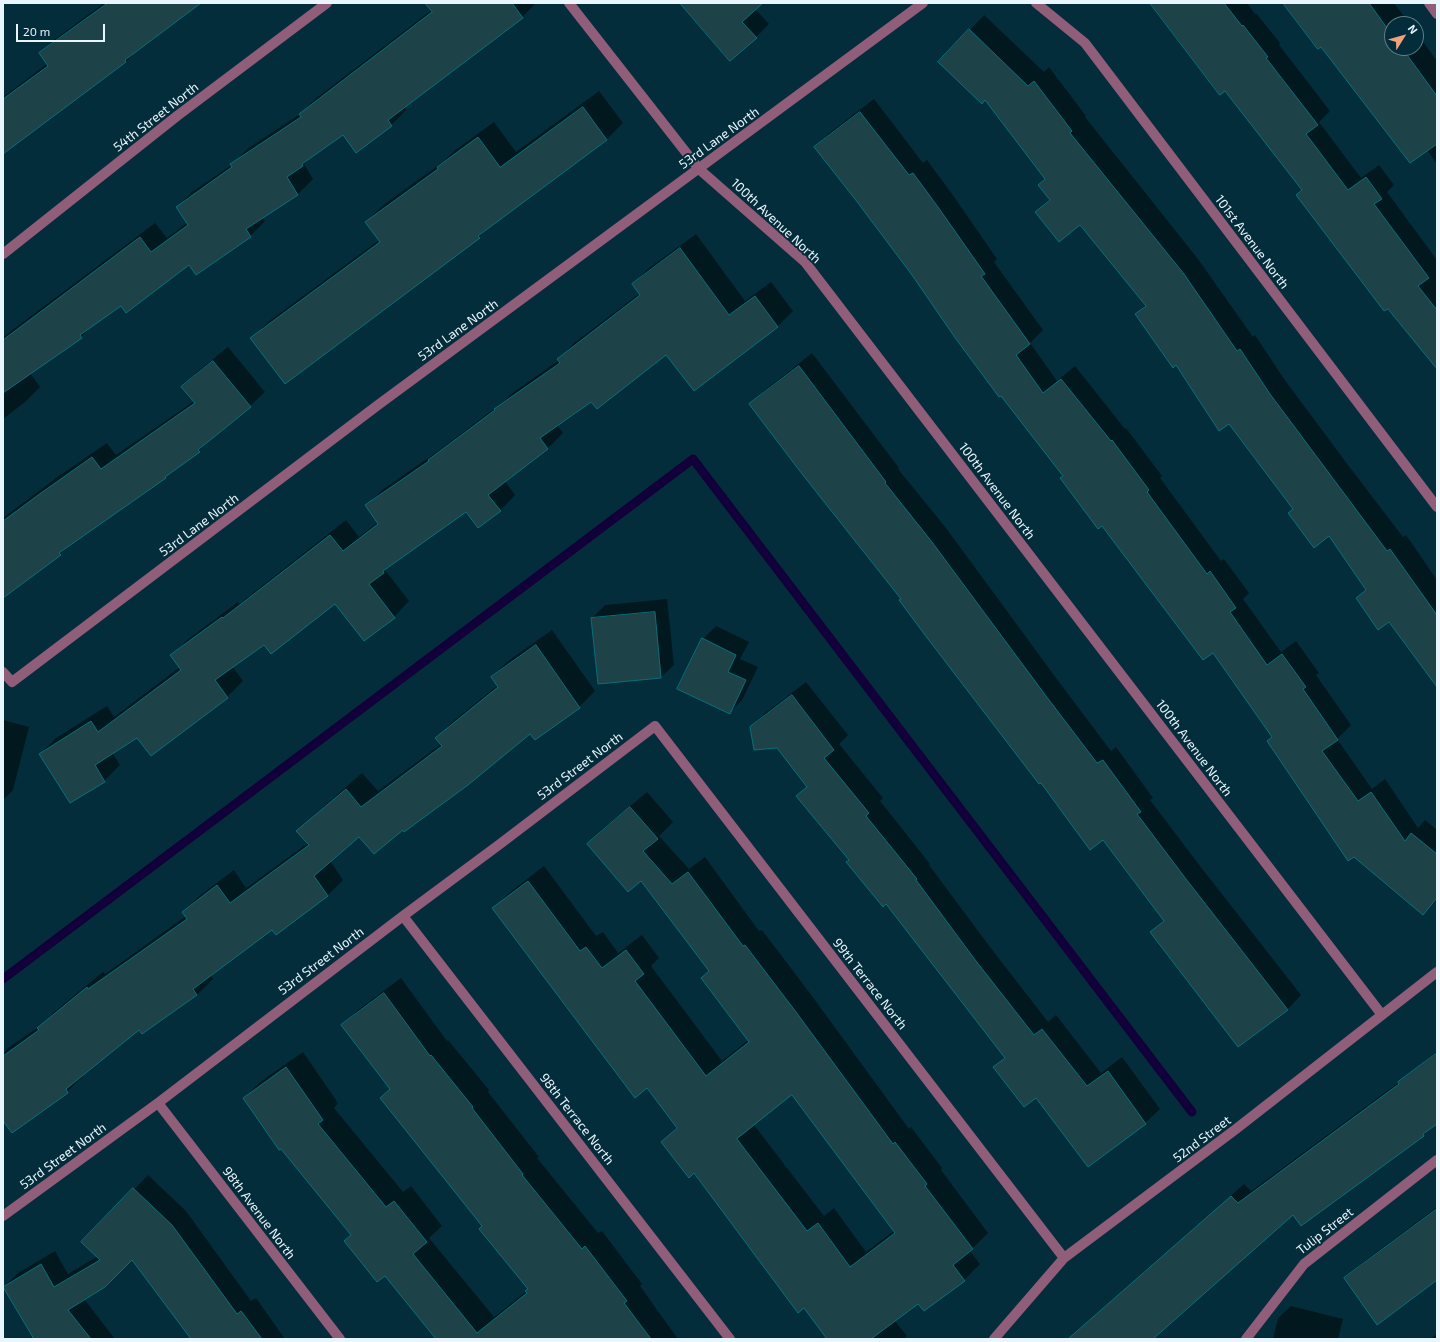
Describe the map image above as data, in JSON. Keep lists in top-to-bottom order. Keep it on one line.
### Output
{"streets":{"street":["54th Street North","53rd Lane North","100th Avenue North","101st Avenue North","53rd Street North","99th Terrace North","98th Terrace North","52nd Street","98th Avenue North","Tulip Street"]},"crossings":[["53rd Lane North","100th Avenue North"],["100th Avenue North","52nd Street"],["53rd Street North","99th Terrace North"],["53rd Street North","98th Terrace North"],["53rd Street North","98th Avenue North"],["99th Terrace North","52nd Street"]],"scale_bar":"20 m","north":"top right"}
